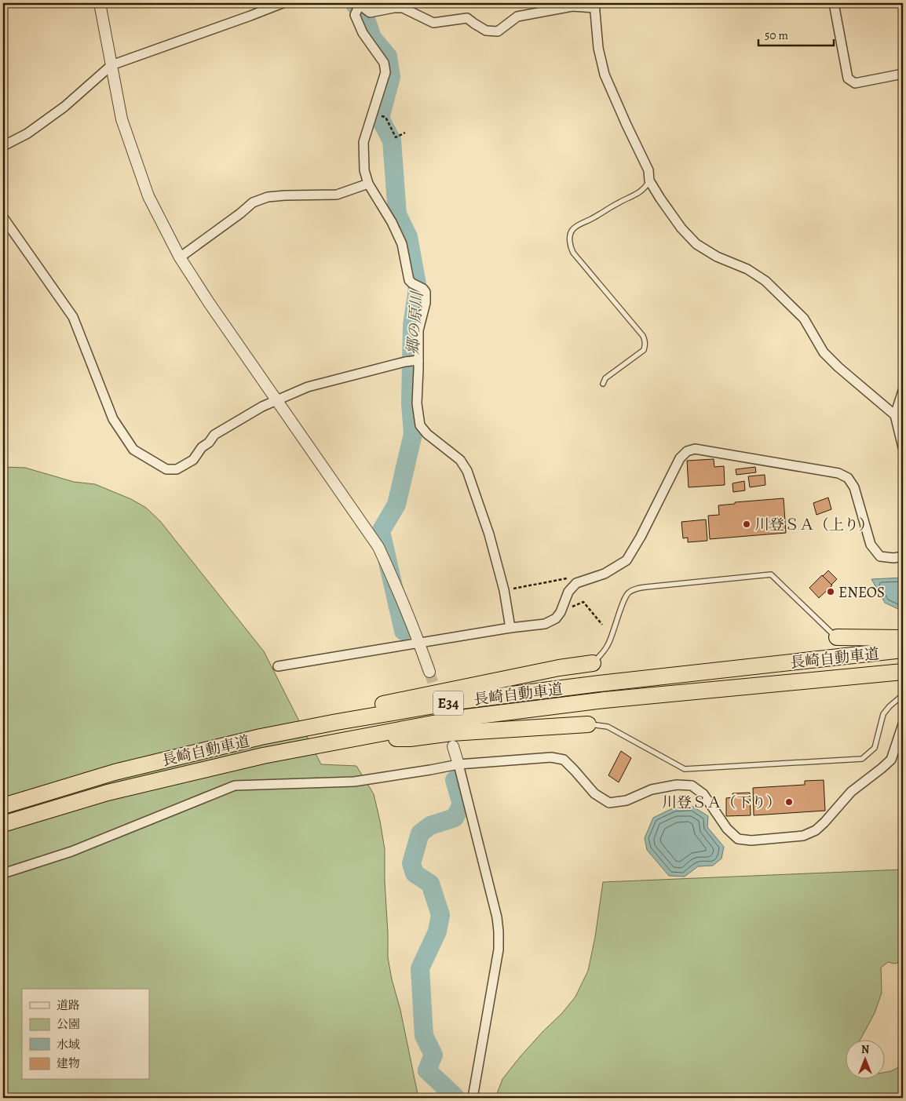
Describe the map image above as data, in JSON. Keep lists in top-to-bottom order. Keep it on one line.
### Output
{"streets":{"highway":["長崎自動車道","E34"]},"water":["郷の原川"],"places":["川登ＳＡ（上り）","ENEOS","川登ＳＡ（下り）"],"legend":["道路","公園","水域","建物"],"scale_bar":"50 m","north":"top"}
